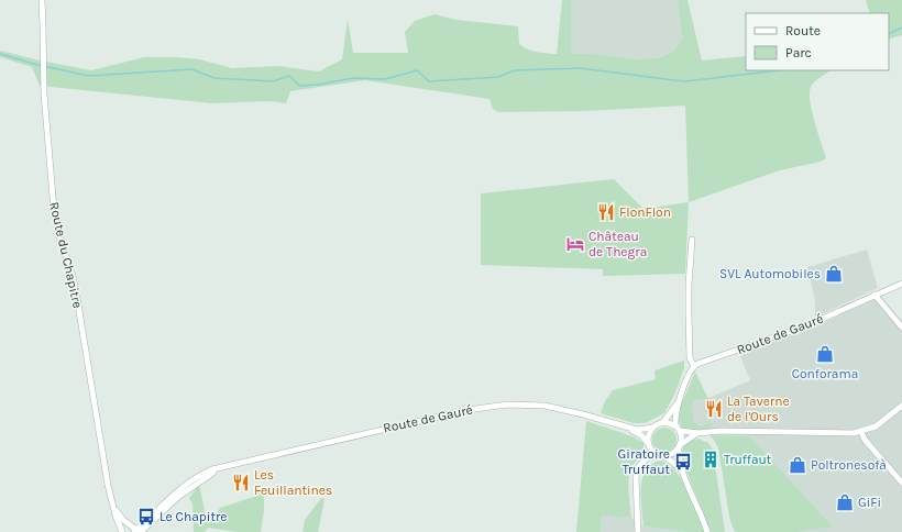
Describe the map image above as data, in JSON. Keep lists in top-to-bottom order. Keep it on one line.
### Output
{"streets":{"street":["Route du Chapitre","Route de Gauré"]},"crossings":[["Route du Chapitre","Route de Gauré"]],"places":{"restaurant":["FlonFlon","La Taverne de l'Ours","Les Feuillantines"],"hotel":["Château de Thegra"],"shop":["SVL Automobiles","Conforama","Poltronesofà","GiFi"],"building":["Truffaut"],"bus stop":["Giratoire Truffaut","Le Chapitre"]},"legend":["Route","Parc"]}
